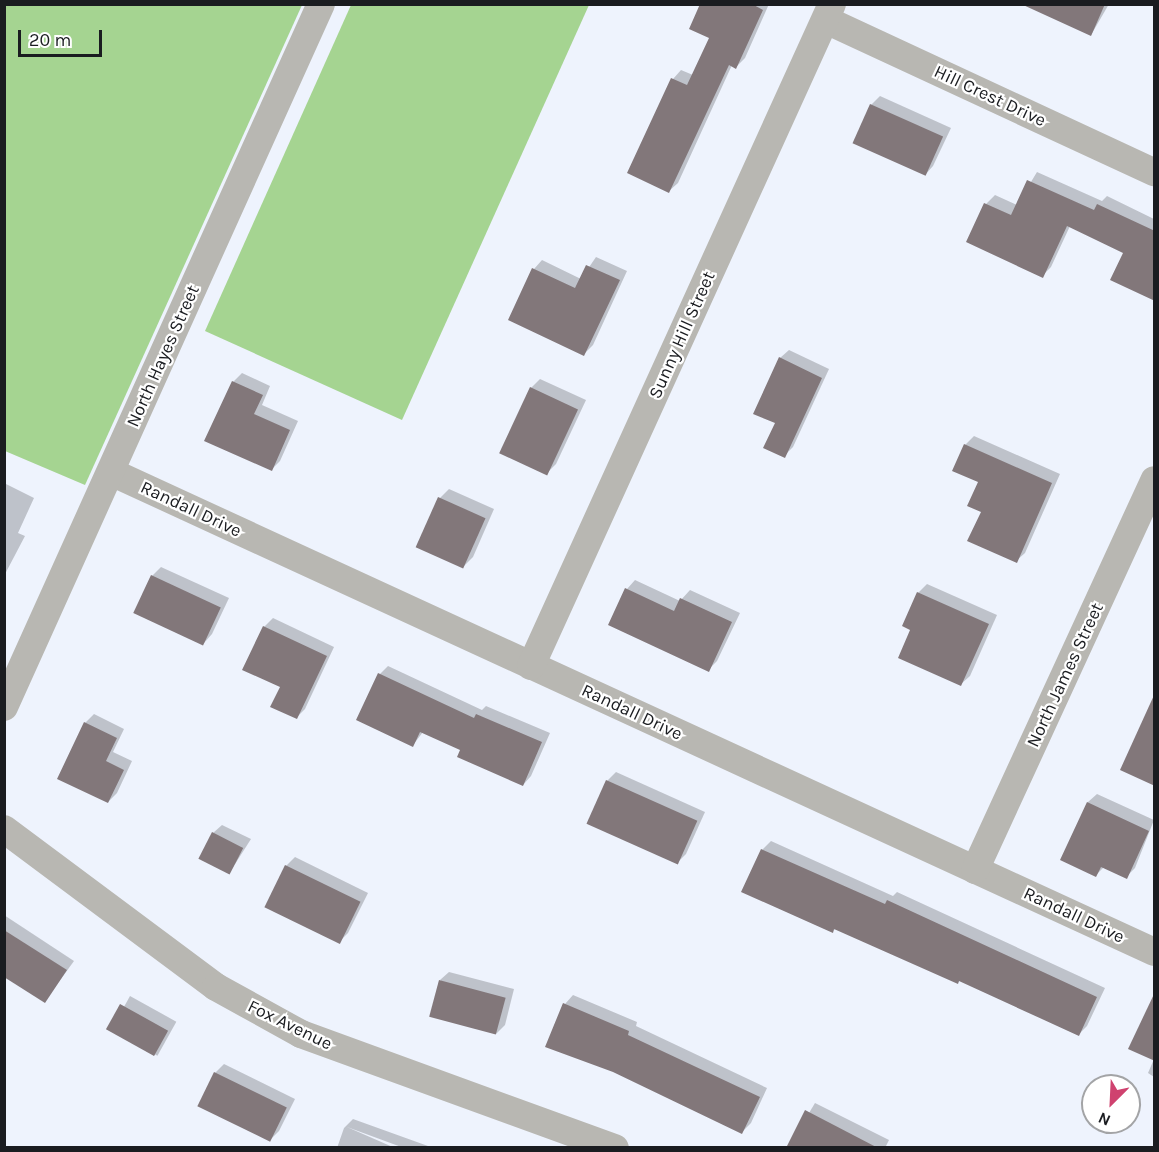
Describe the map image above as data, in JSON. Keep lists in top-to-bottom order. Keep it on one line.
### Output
{"streets":{"street":["Hill Crest Drive","Sunny Hill Street","North Hayes Street","Randall Drive","North James Street","Fox Avenue"]},"crossings":[["Hill Crest Drive","Sunny Hill Street"],["Sunny Hill Street","Randall Drive"],["North Hayes Street","Randall Drive"],["Randall Drive","North James Street"]],"scale_bar":"20 m","north":"bottom left"}
